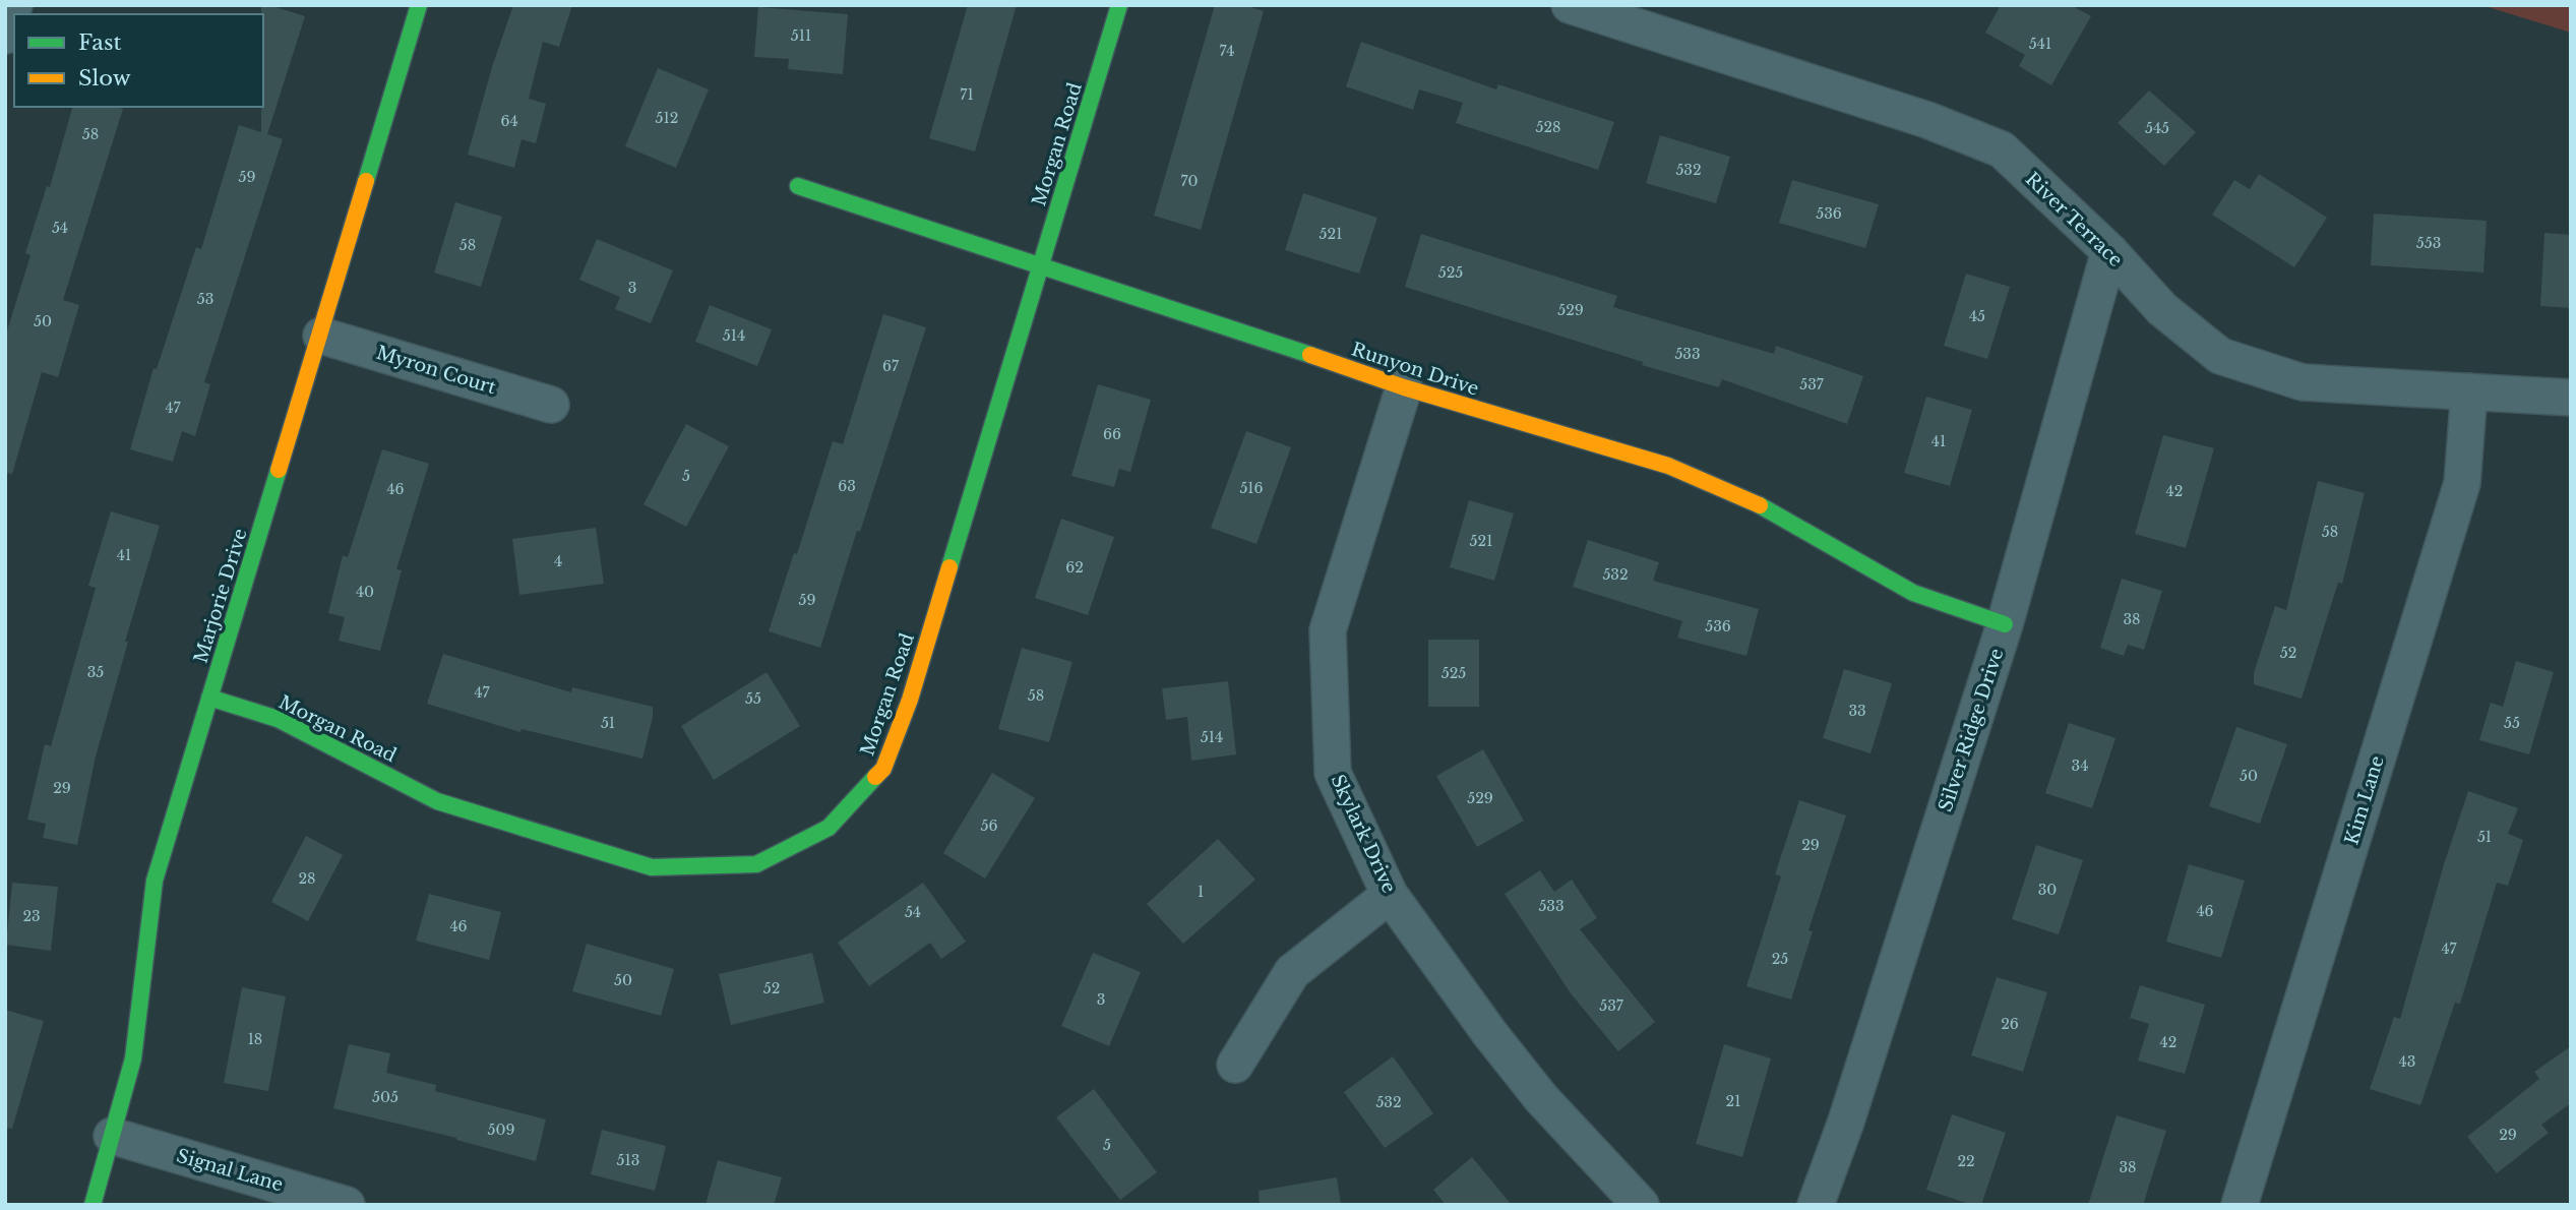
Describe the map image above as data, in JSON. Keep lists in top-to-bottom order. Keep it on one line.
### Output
{"streets":{"street":["Morgan Road","River Terrace","Runyon Drive","Myron Court","Marjorie Drive","Silver Ridge Drive","Kim Lane","Skylark Drive","Signal Lane"]},"crossings":[["Morgan Road","Runyon Drive"],["Morgan Road","Marjorie Drive"],["River Terrace","Silver Ridge Drive"],["River Terrace","Kim Lane"],["Runyon Drive","Silver Ridge Drive"],["Runyon Drive","Skylark Drive"],["Myron Court","Marjorie Drive"],["Marjorie Drive","Signal Lane"]],"house_numbers":["511","541","74","71","512","64","528","545","58","532","59","70","536","54","521","553","58","525","3","53","529","45","50","514","533","67","537","47","66","41","5","63","516","46","42","58","521","41","4","62","532","40","59","38","536","52","35","525","47","58","55","33","51","55","514","34","50","29","529","56","51","29","28","30","1","533","46","54","23","46","47","25","50","52","3","537","26","18","42","43","505","21","532","509","29","5","513","22","38"],"legend":["Fast","Slow"]}
